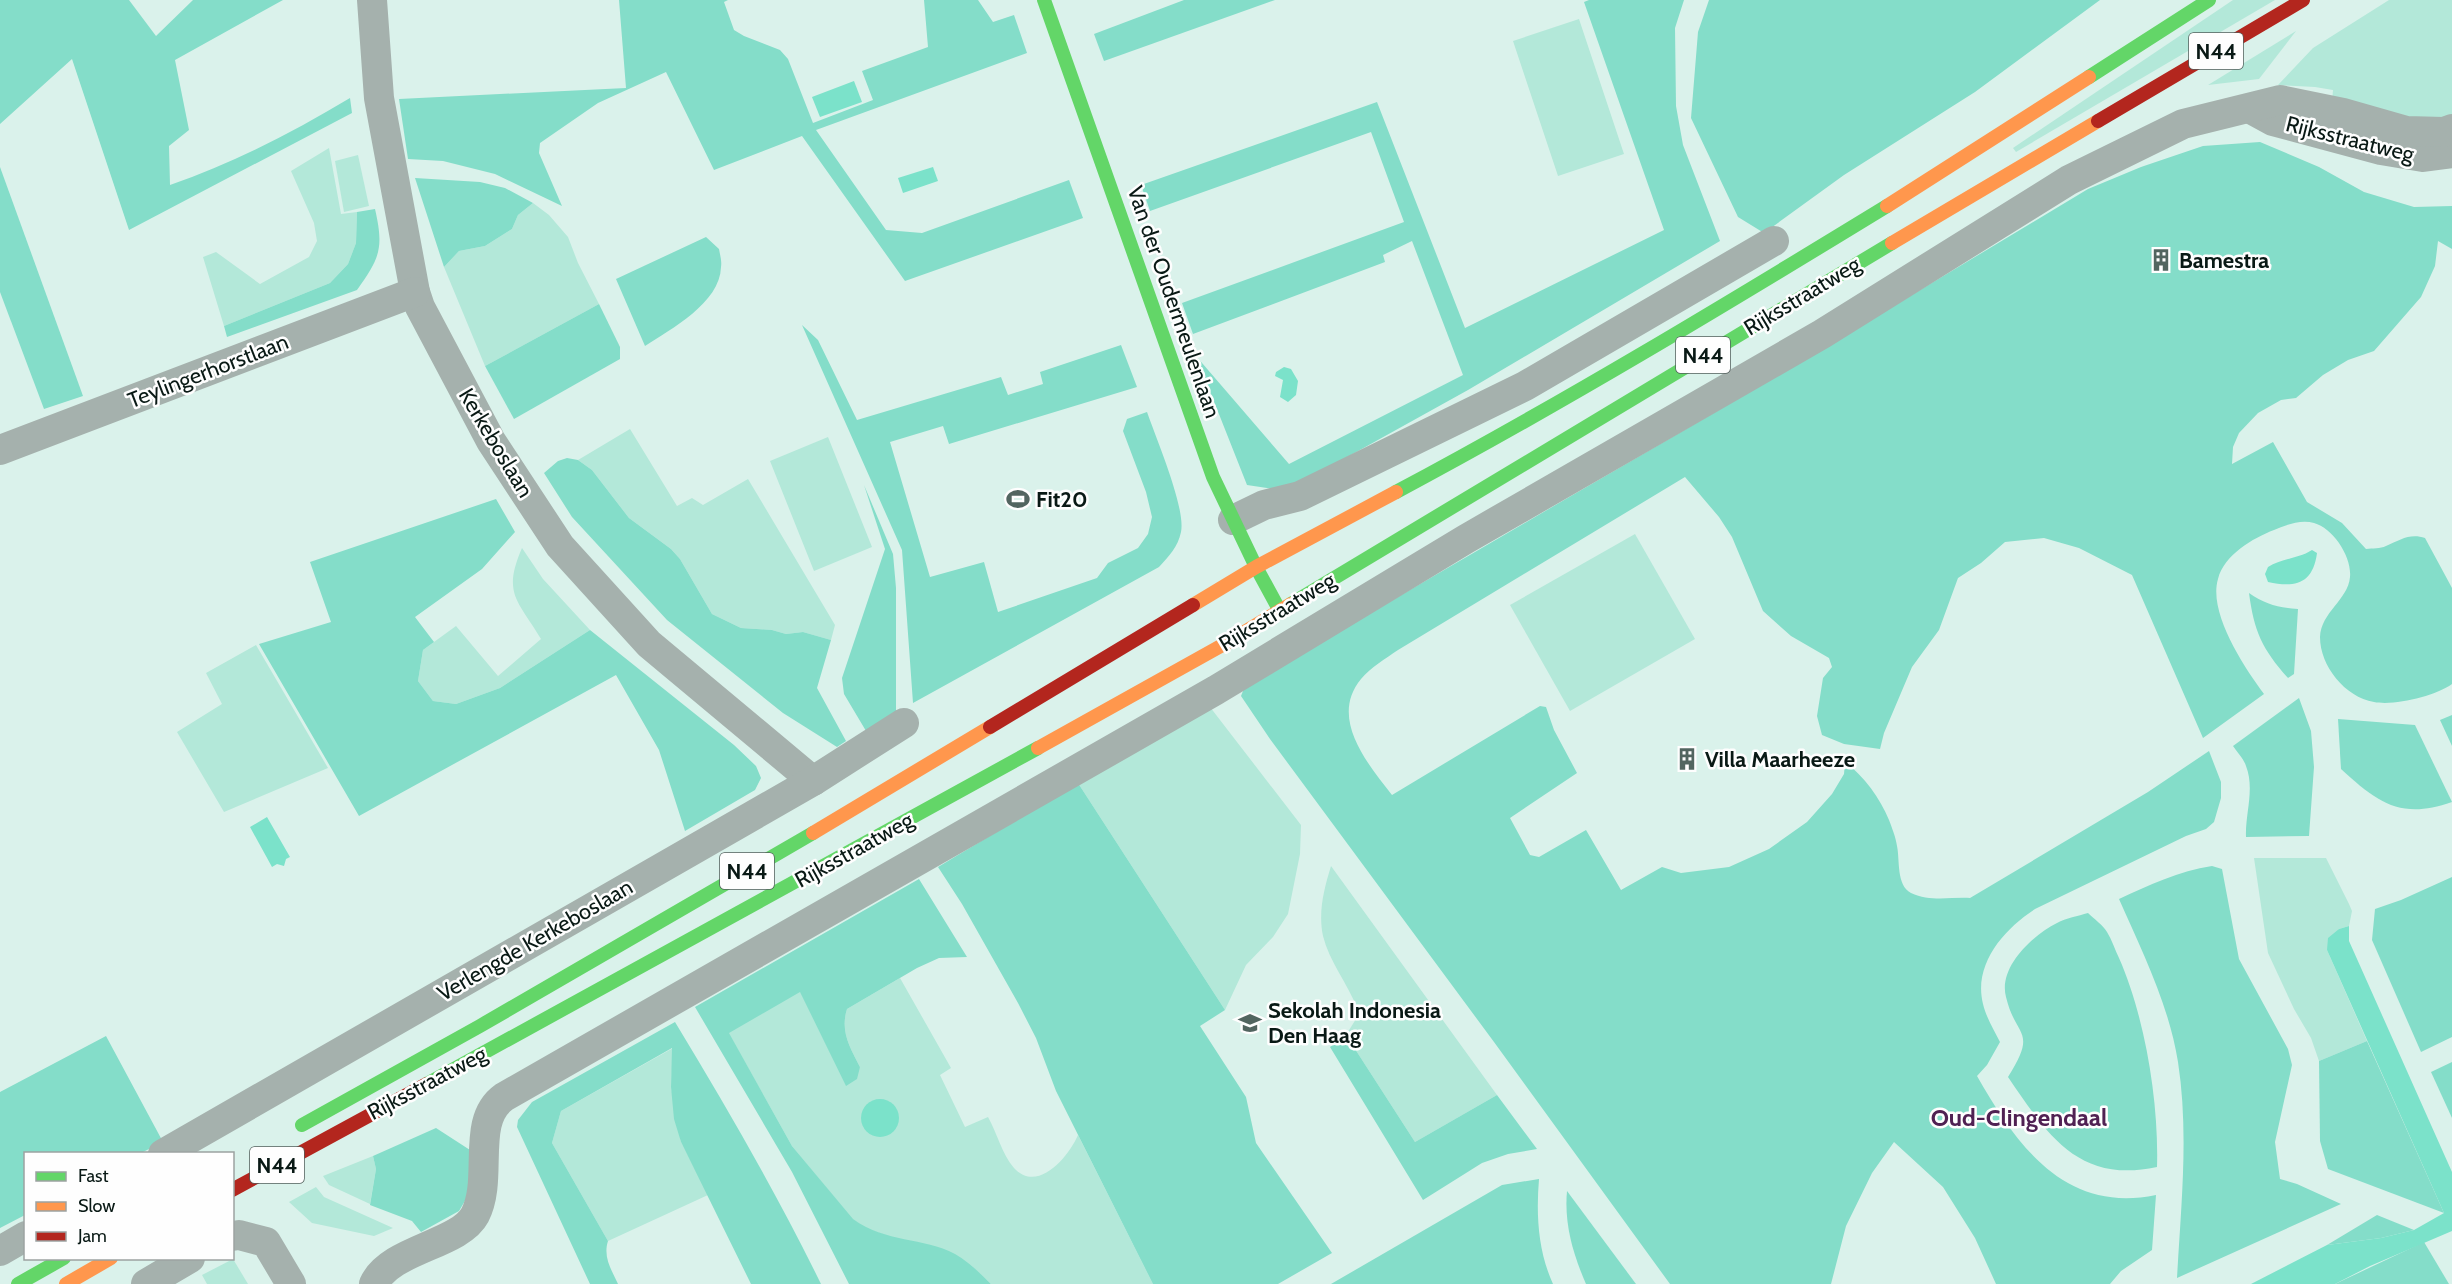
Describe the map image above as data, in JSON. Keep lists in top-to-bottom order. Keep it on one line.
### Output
{"streets":{"main road":["N44","Rijksstraatweg","Van der Oudermeulenlaan"],"street":["Teylingerhorstlaan","Kerkeboslaan","Verlengde Kerkeboslaan"]},"crossings":[["Rijksstraatweg","Van der Oudermeulenlaan"],["Teylingerhorstlaan","Kerkeboslaan"],["Kerkeboslaan","Verlengde Kerkeboslaan"]],"districts":["Oud-Clingendaal"],"places":{"building":["Bamestra","Villa Maarheeze"],"sports":["Fit20"],"school or university":["Sekolah Indonesia Den Haag"]},"legend":["Fast","Slow","Jam"]}
